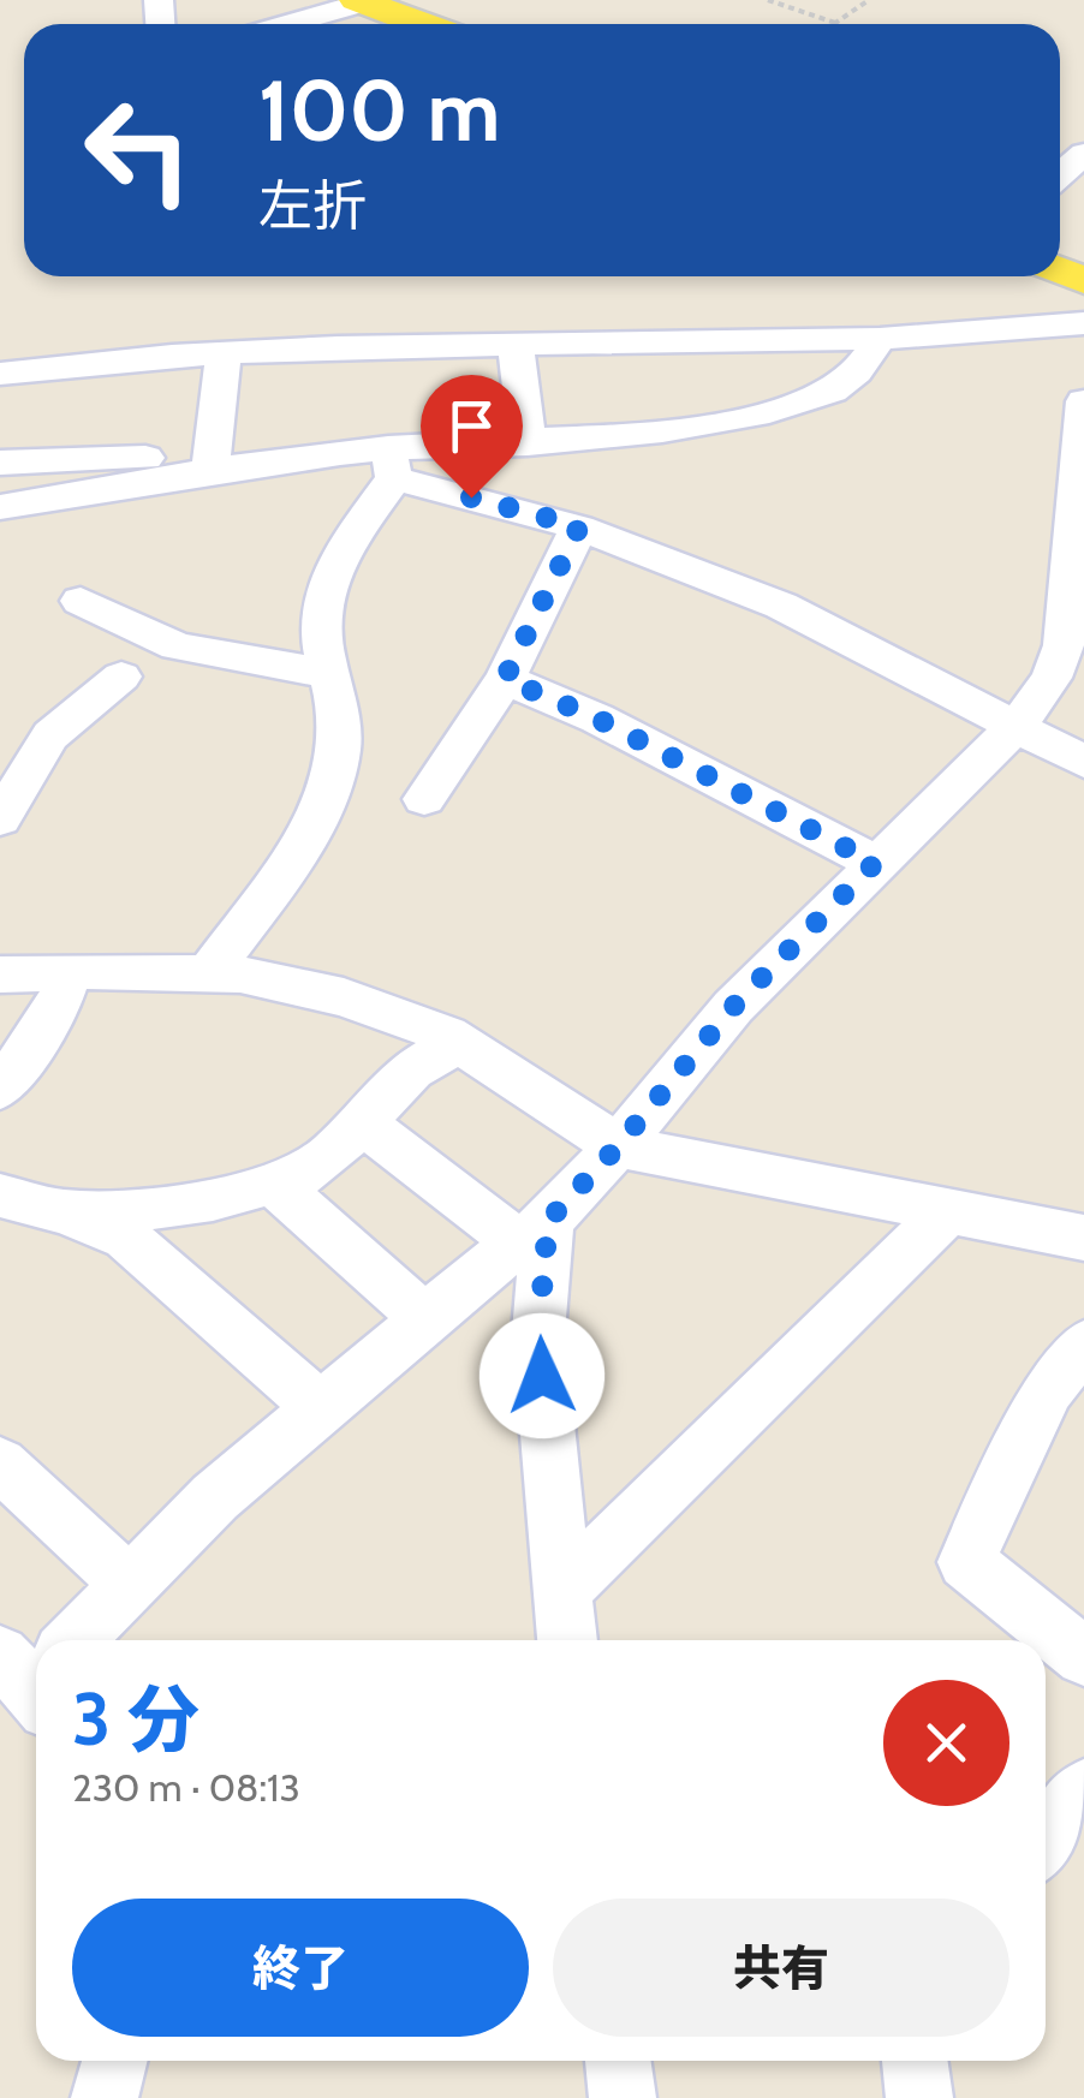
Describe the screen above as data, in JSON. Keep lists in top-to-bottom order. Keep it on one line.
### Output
{"page":{"turn":["100 m","左折"],"heading":["3 分","230 m · 08:13"],"buttons":["終了","共有"]}}
